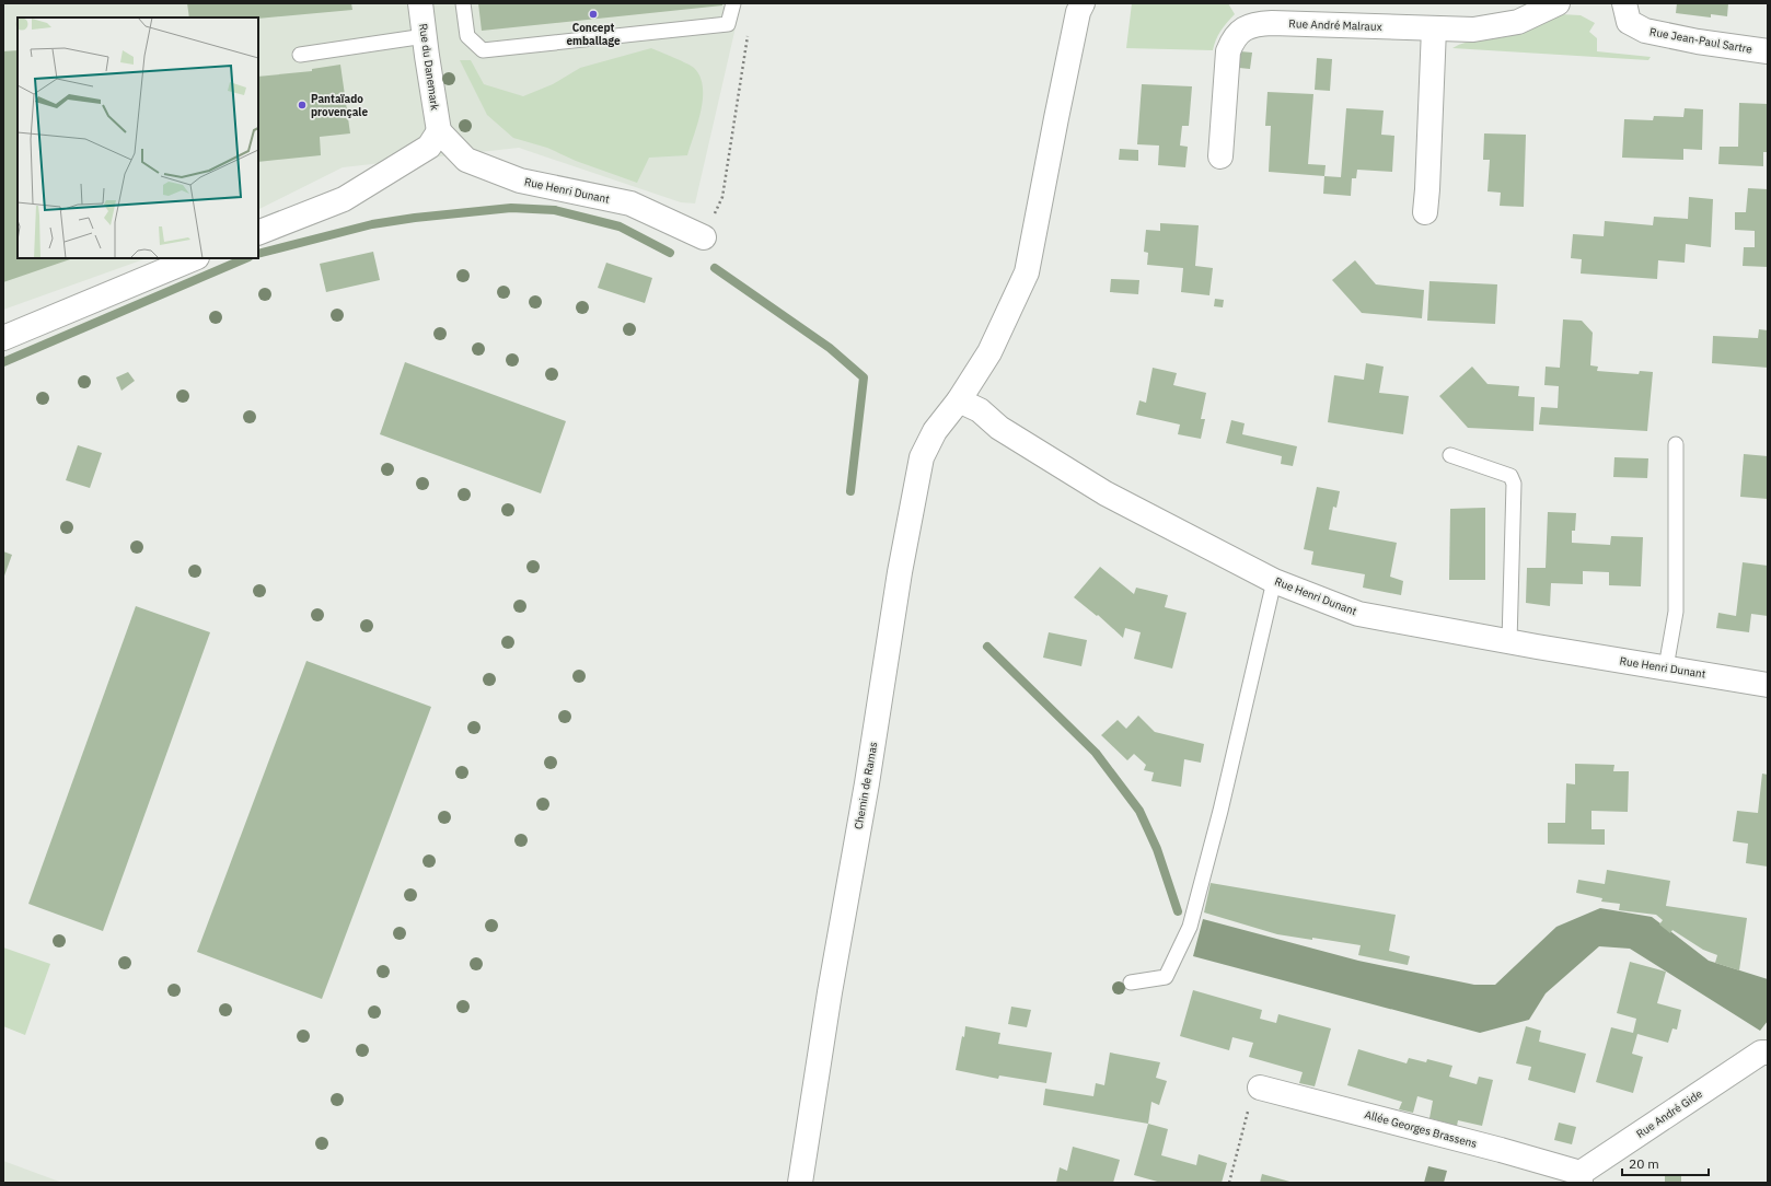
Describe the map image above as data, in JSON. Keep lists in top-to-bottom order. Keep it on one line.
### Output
{"streets":{"street":["Rue André Malraux","Rue Jean-Paul Sartre","Rue du Danemark","Rue Henri Dunant","Chemin de Ramas","Rue André Gide","Allée Georges Brassens"]},"crossings":[["Rue du Danemark","Rue Henri Dunant"],["Rue Henri Dunant","Chemin de Ramas"],["Rue André Gide","Allée Georges Brassens"]],"places":["Concept emballage","Pantaïado provençale"],"scale_bar":"20 m"}
